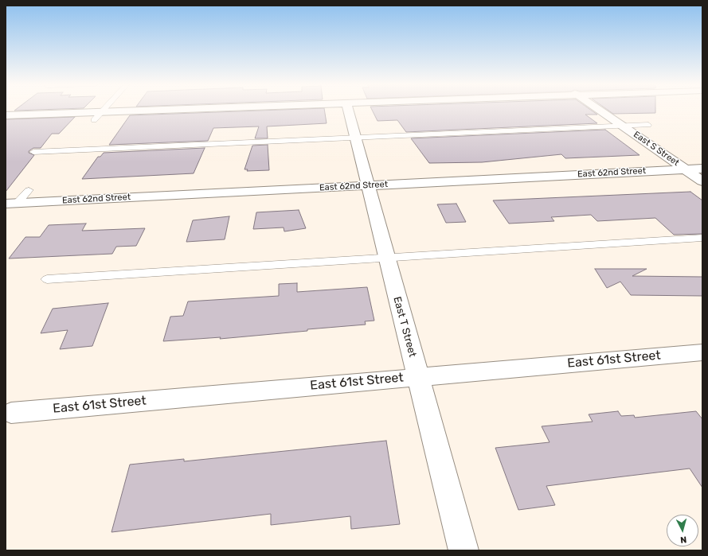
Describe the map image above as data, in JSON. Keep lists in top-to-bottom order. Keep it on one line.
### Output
{"streets":{"street":["East S Street","East 62nd Street","East T Street","East 61st Street"]},"crossings":[["East S Street","East 62nd Street"],["East 62nd Street","East T Street"],["East T Street","East 61st Street"]],"north":"bottom"}
